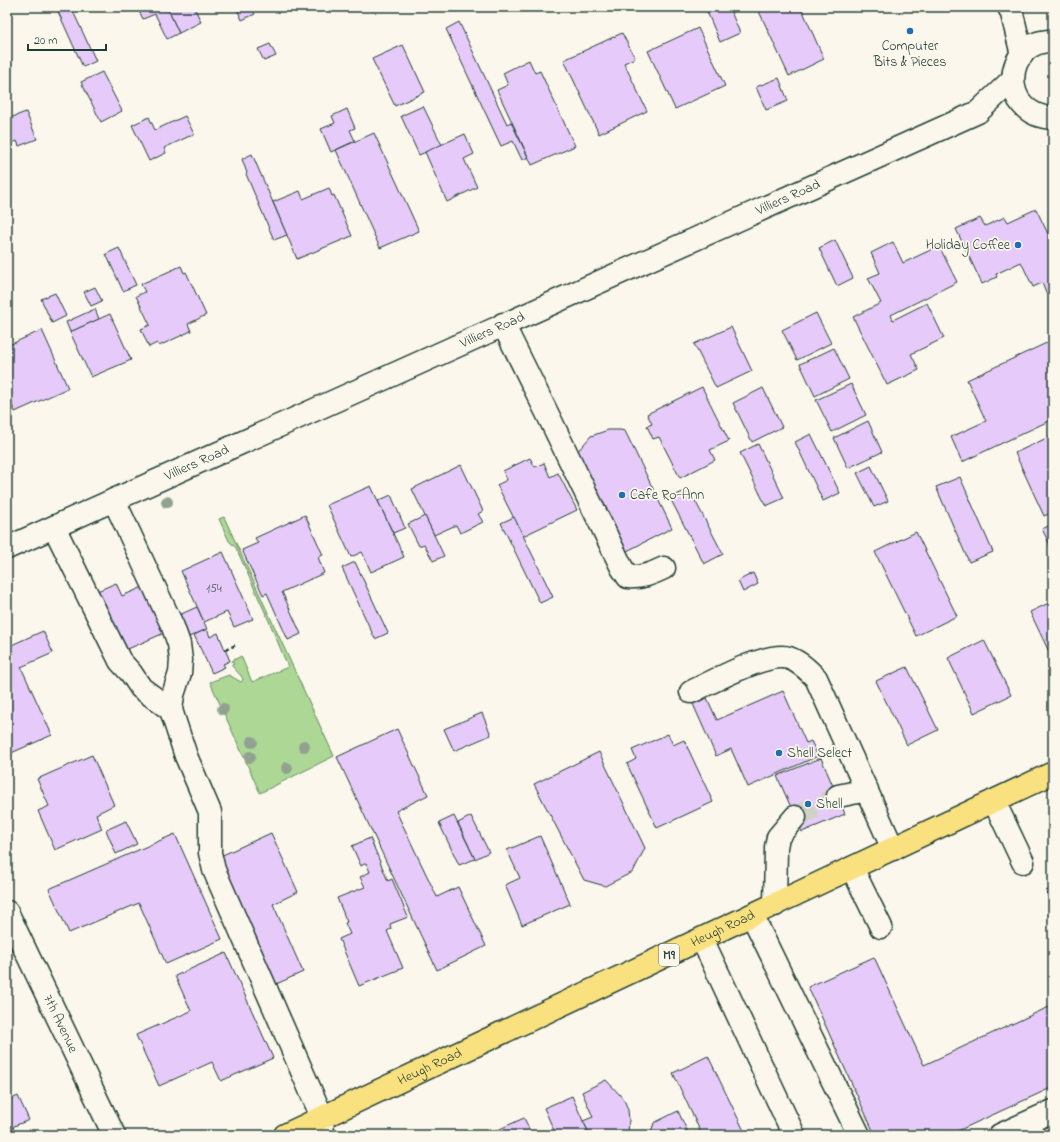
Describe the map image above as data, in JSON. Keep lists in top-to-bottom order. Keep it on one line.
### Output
{"streets":{"main road":["Heugh Road","M9"],"street":["Villiers Road","7th Avenue"]},"places":["Computer Bits & Pieces","Holiday Coffee","Cafe Ro-Ann","Shell Select","Shell"],"house_numbers":["154"],"scale_bar":"20 m"}
